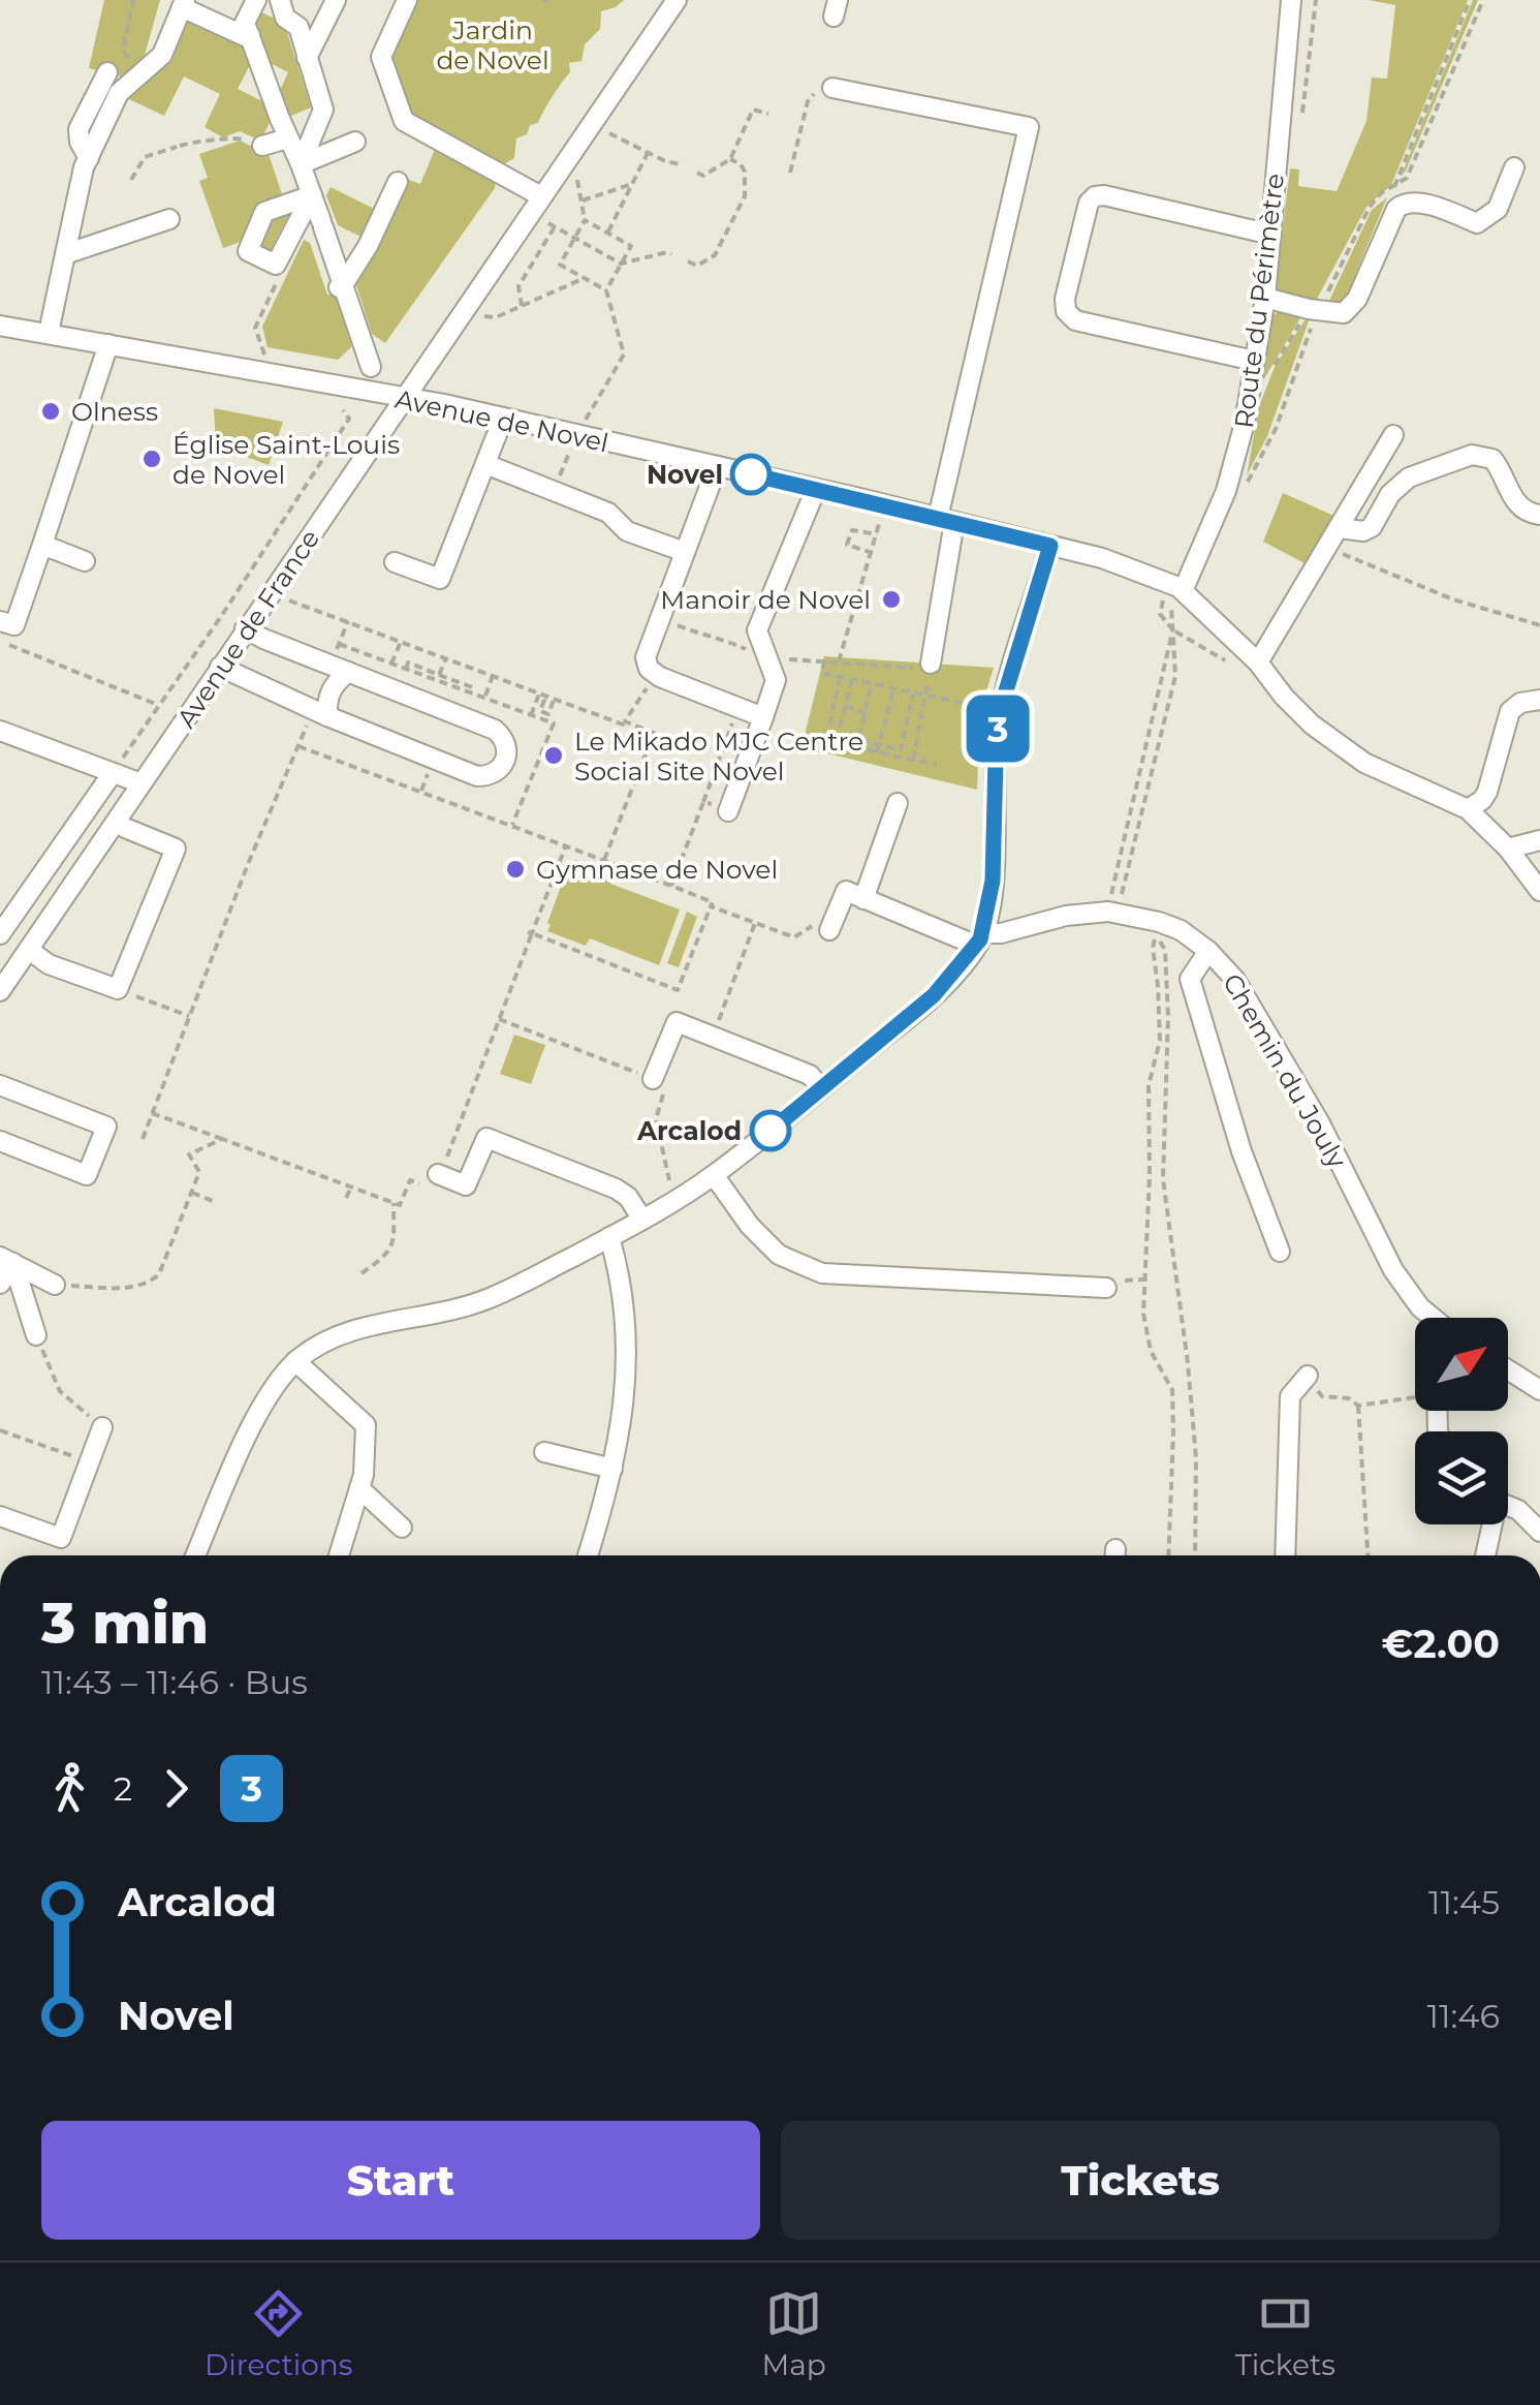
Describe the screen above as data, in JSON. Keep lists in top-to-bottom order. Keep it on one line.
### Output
{"streets":{"street":["Route du Périmètre","Avenue de Novel","Avenue de France","Chemin du Jouly"]},"crossings":[["Route du Périmètre","Avenue de Novel"],["Avenue de Novel","Avenue de France"]],"parks":["Jardin de Novel"],"places":["Olness","Église Saint-Louis de Novel","Novel","Manoir de Novel","Le Mikado MJC Centre Social Site Novel","Gymnase de Novel","Arcalod"],"lines":["bus line 3"],"north":"top right","page":{"on_map":"3","heading":["3 min","11:43 – 11:46 · Bus","€2.00"],"legs":["2","3"],"list":[{"name":"Arcalod","value":"11:45"},{"name":"Novel","value":"11:46"}],"buttons":["Start","Tickets"],"tabs":["Directions","Map","Tickets"]}}
